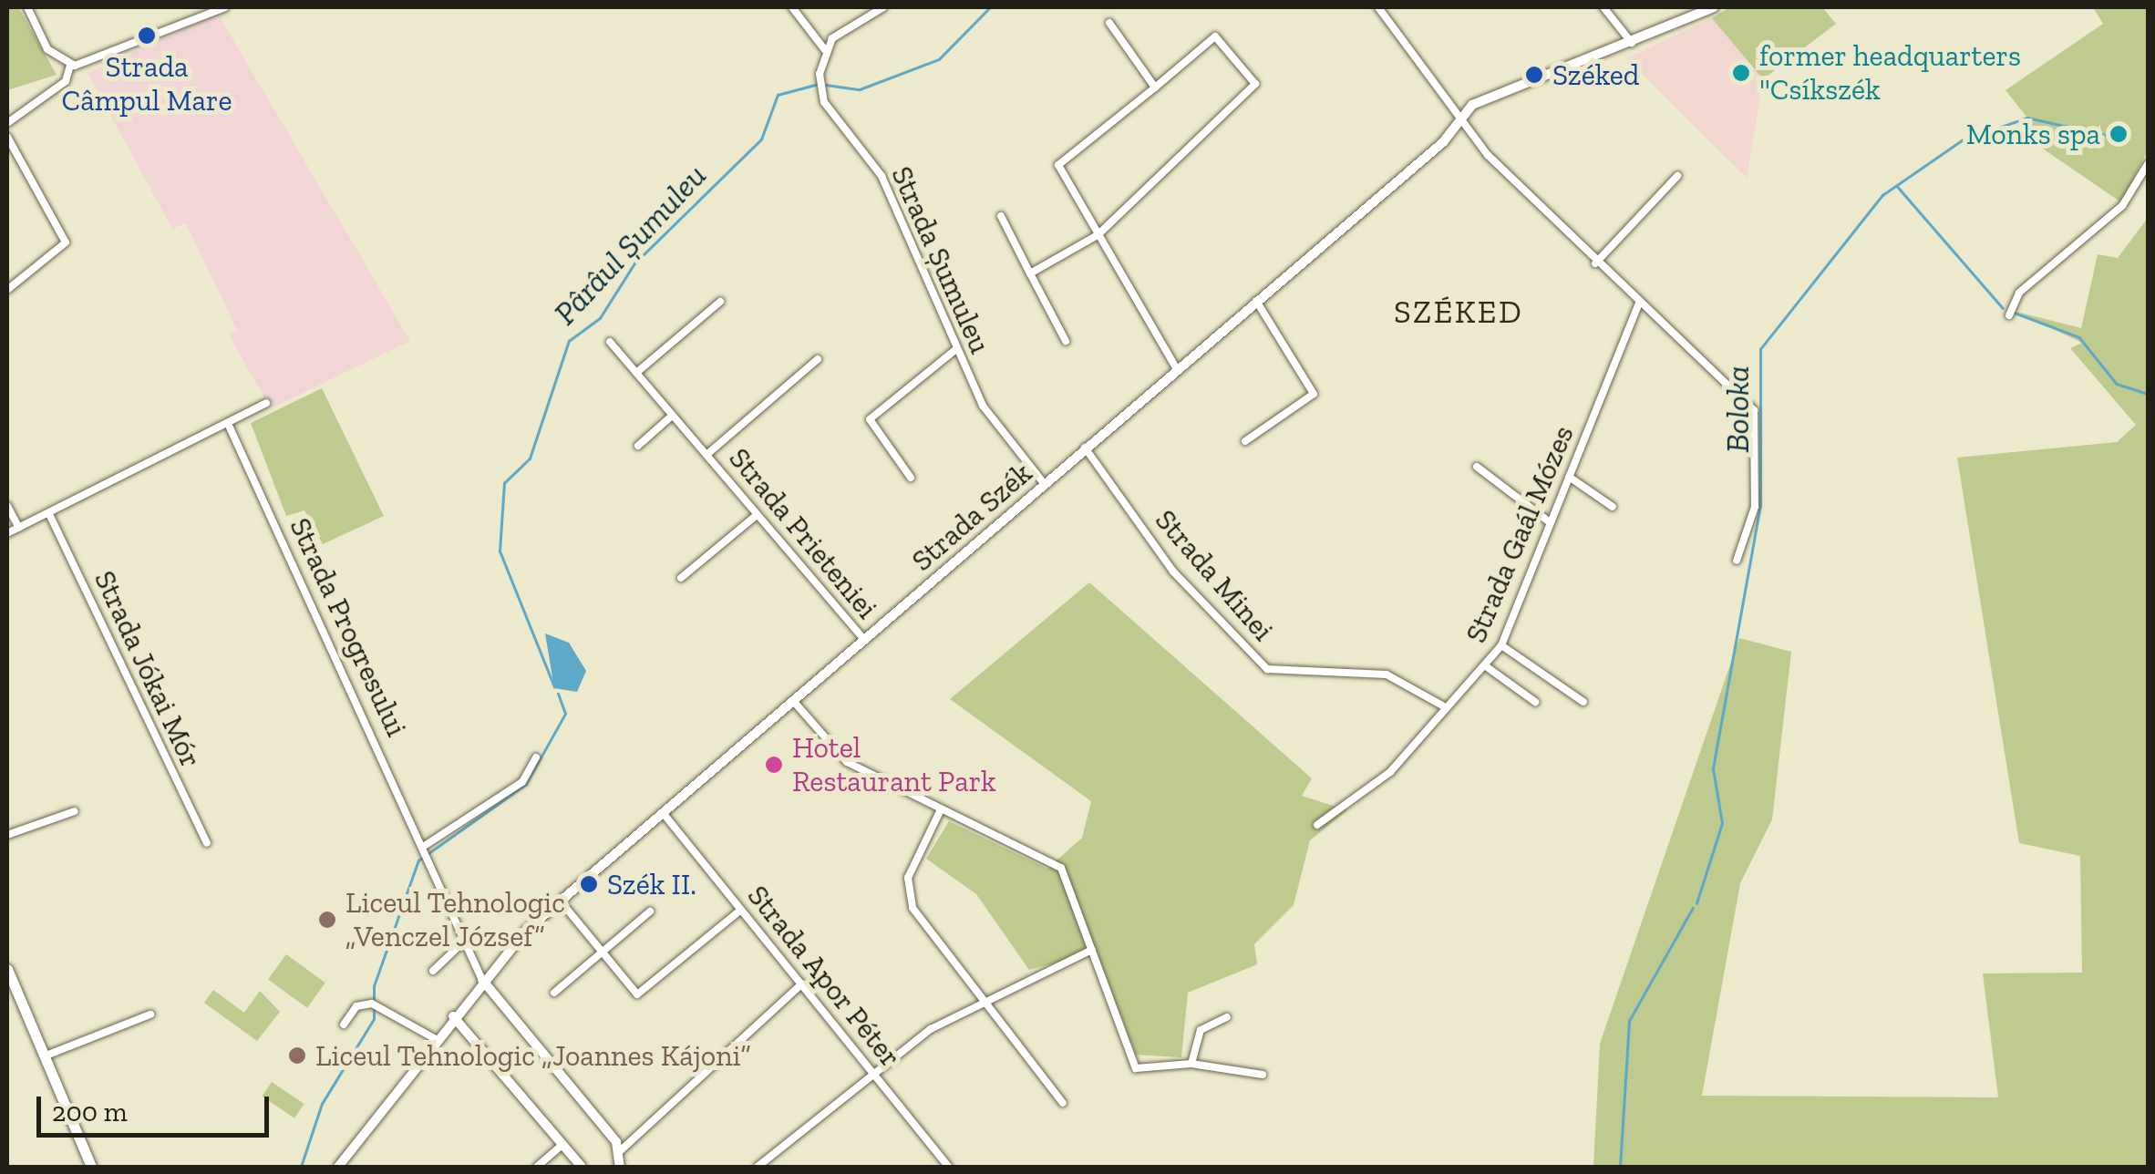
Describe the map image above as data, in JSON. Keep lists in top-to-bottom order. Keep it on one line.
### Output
{"streets":{"street":["Strada Șumuleu","Strada Szék","Strada Prieteniei","Strada Gaál Mózes","Strada Minei","Strada Progresului","Strada Jókai Mór","Strada Apor Péter"]},"crossings":[["Strada Șumuleu","Strada Szék"],["Strada Szék","Strada Prieteniei"],["Strada Szék","Strada Minei"],["Strada Szék","Strada Progresului"],["Strada Szék","Strada Apor Péter"],["Strada Gaál Mózes","Strada Minei"]],"districts":["SZÉKED"],"water":["Pârâul Șumuleu","Boloka"],"places":["Strada Câmpul Mare","former headquarters \"Csíkszék","Széked","Monks spa","Hotel Restaurant Park","Szék II.","Liceul Tehnologic „Venczel József”","Liceul Tehnologic „Joannes Kájoni”"],"scale_bar":"200 m"}
